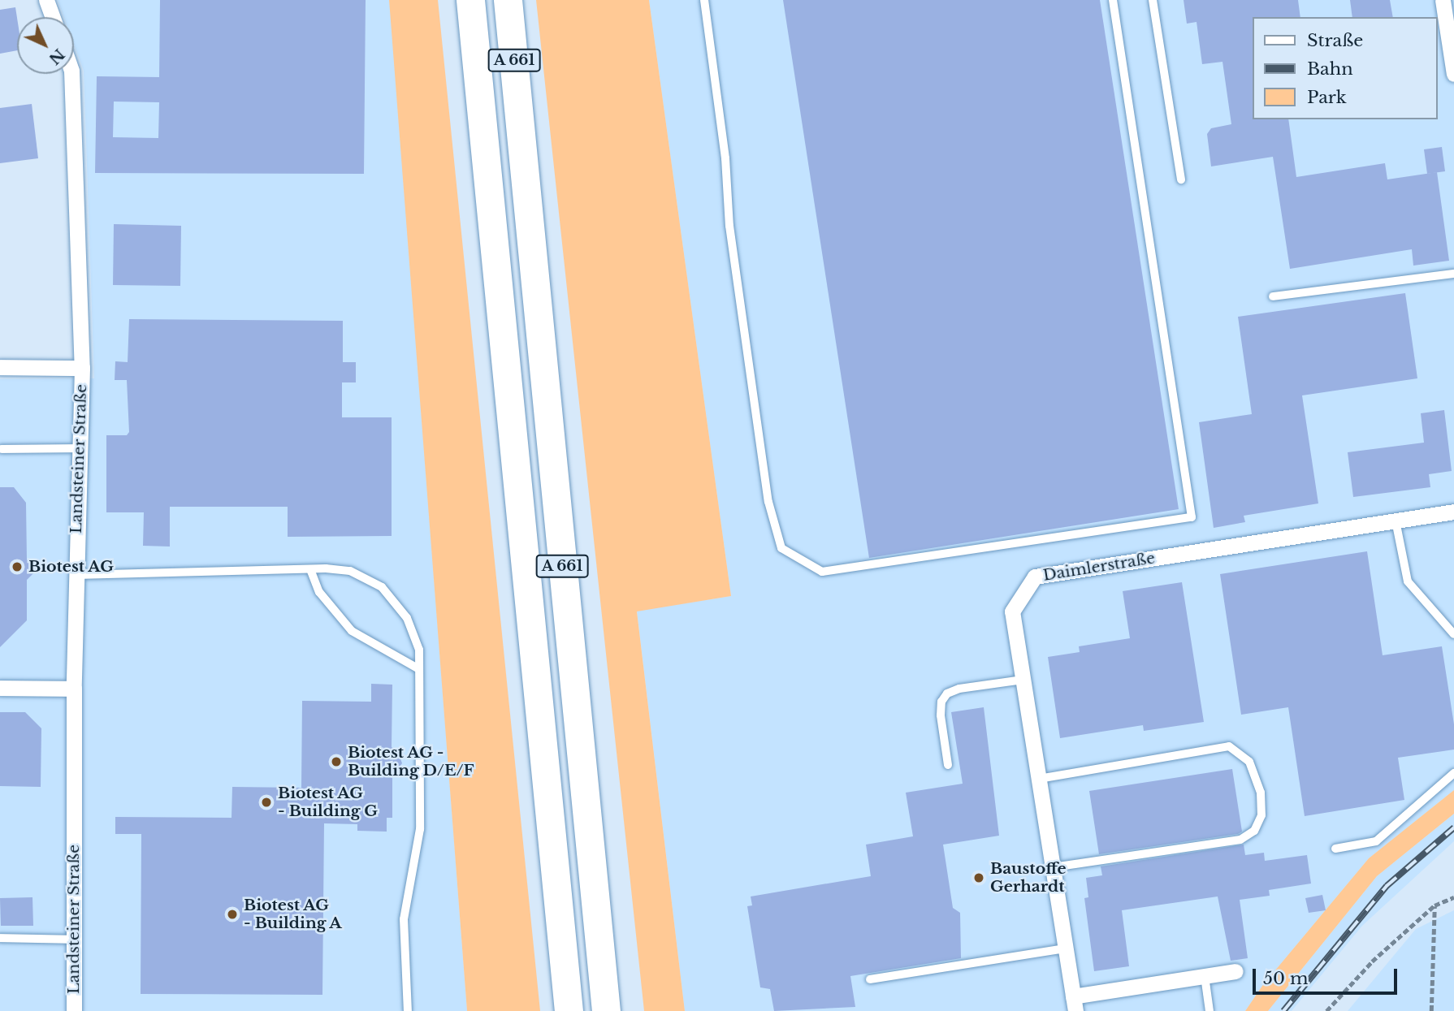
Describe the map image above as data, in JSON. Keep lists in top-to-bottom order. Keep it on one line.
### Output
{"streets":{"highway":["A 661"],"street":["Landsteiner Straße","Daimlerstraße"]},"places":["Biotest AG","Biotest AG - Building D/E/F","Biotest AG - Building G","Baustoffe Gerhardt","Biotest AG - Building A"],"legend":["Straße","Bahn","Park"],"scale_bar":"50 m","north":"bottom right"}
